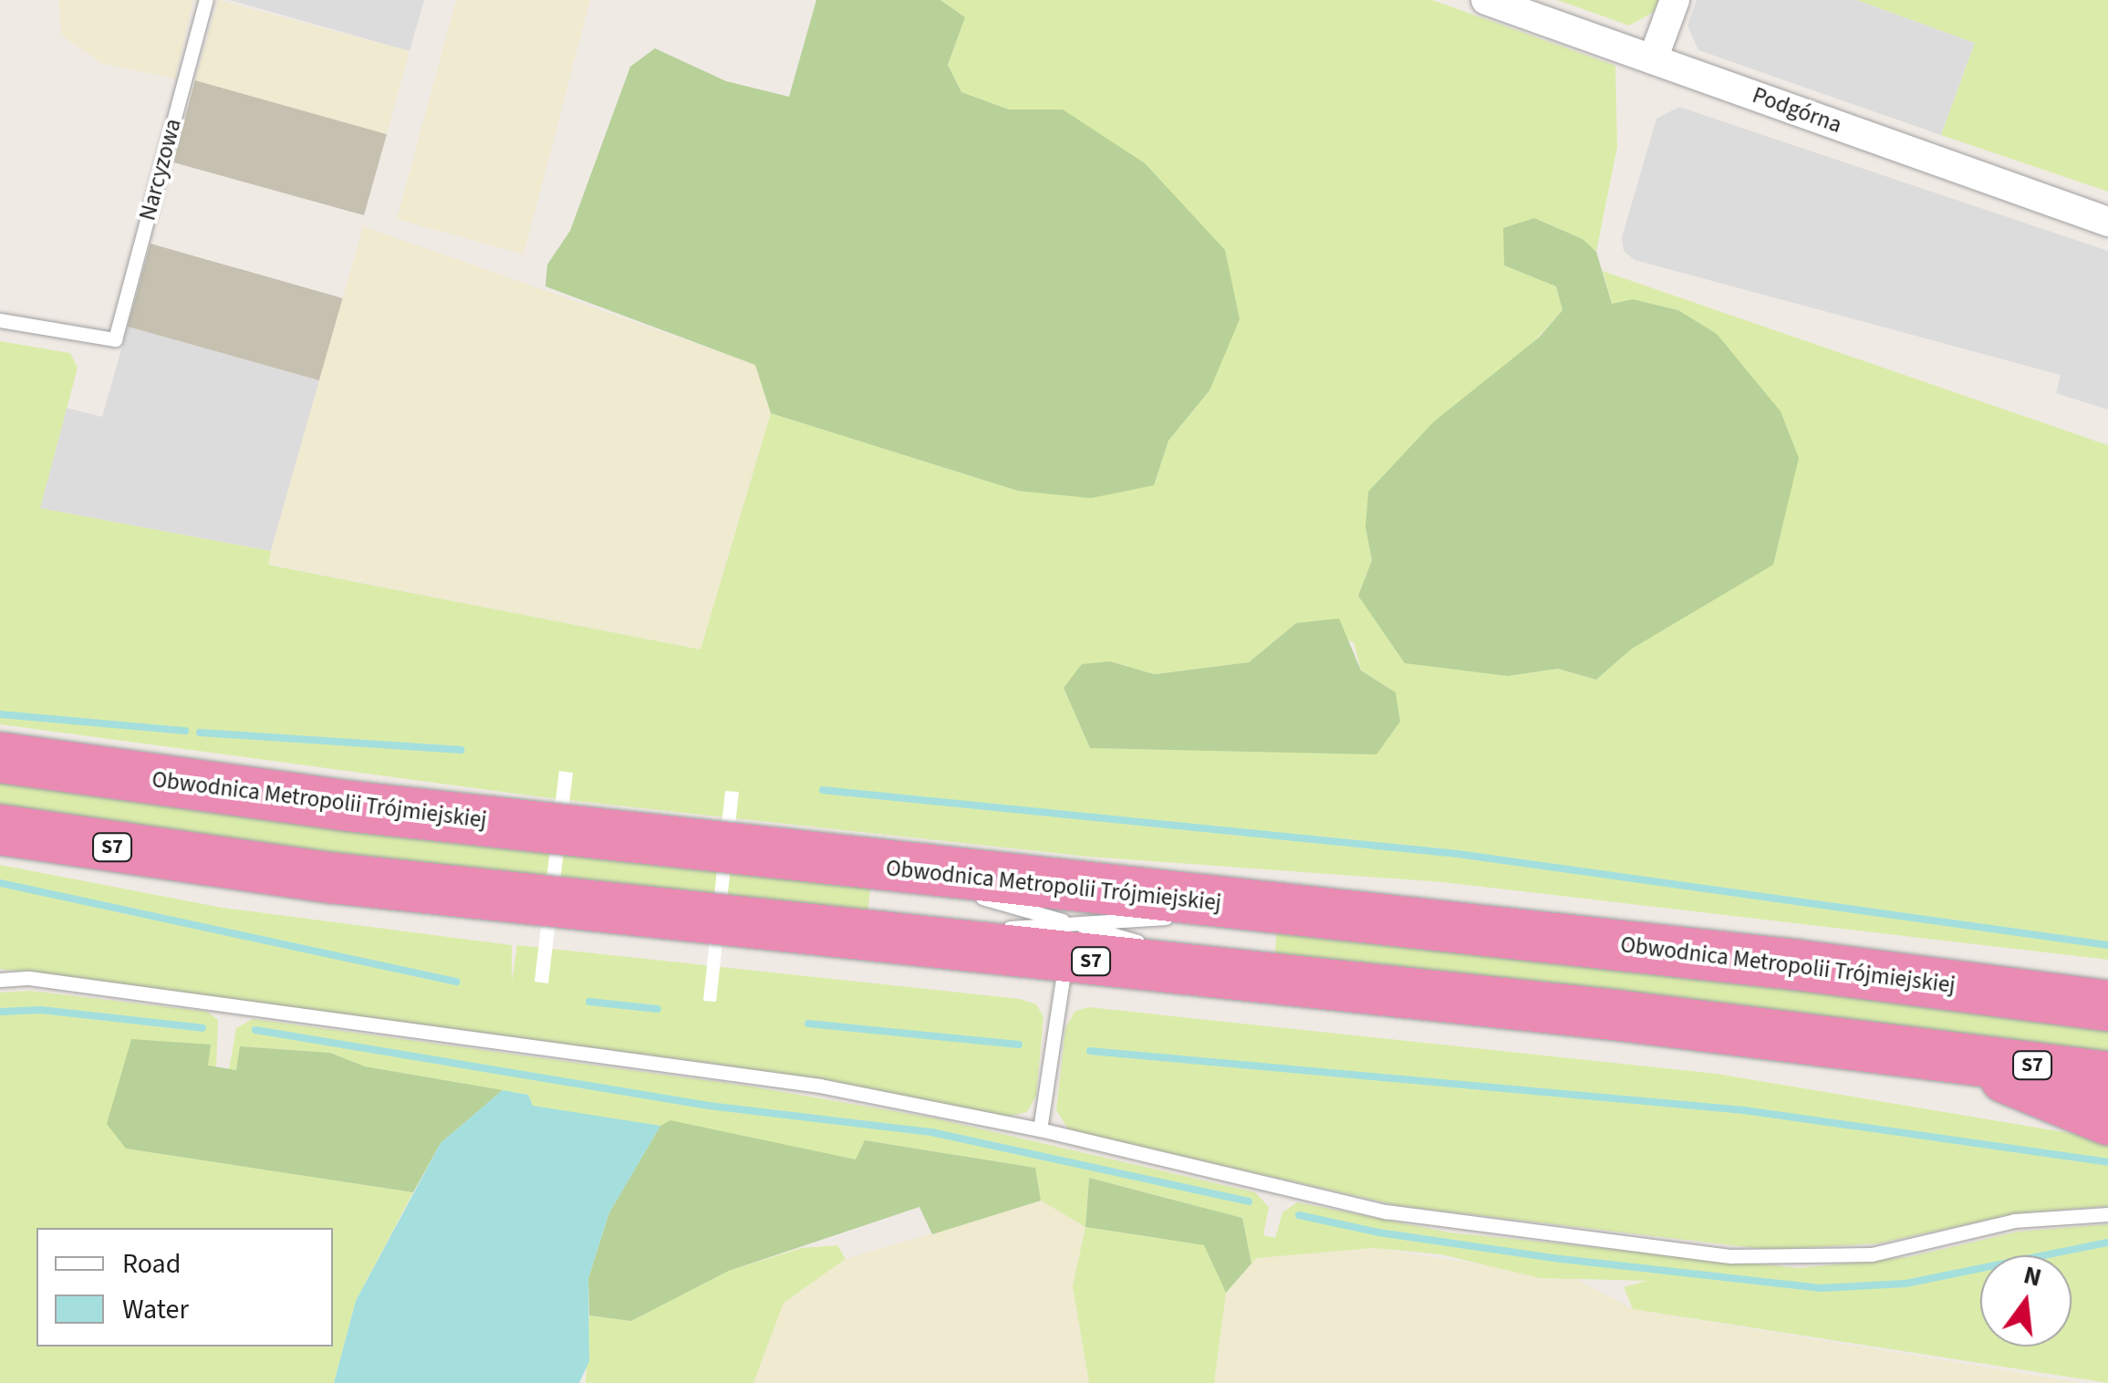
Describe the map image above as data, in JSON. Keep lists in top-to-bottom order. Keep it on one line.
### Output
{"streets":{"highway":["Obwodnica Metropolii Trójmiejskiej","S7"],"street":["Podgórna"],"lane":["Narcyzowa"]},"legend":["Road","Water"],"north":"top"}
